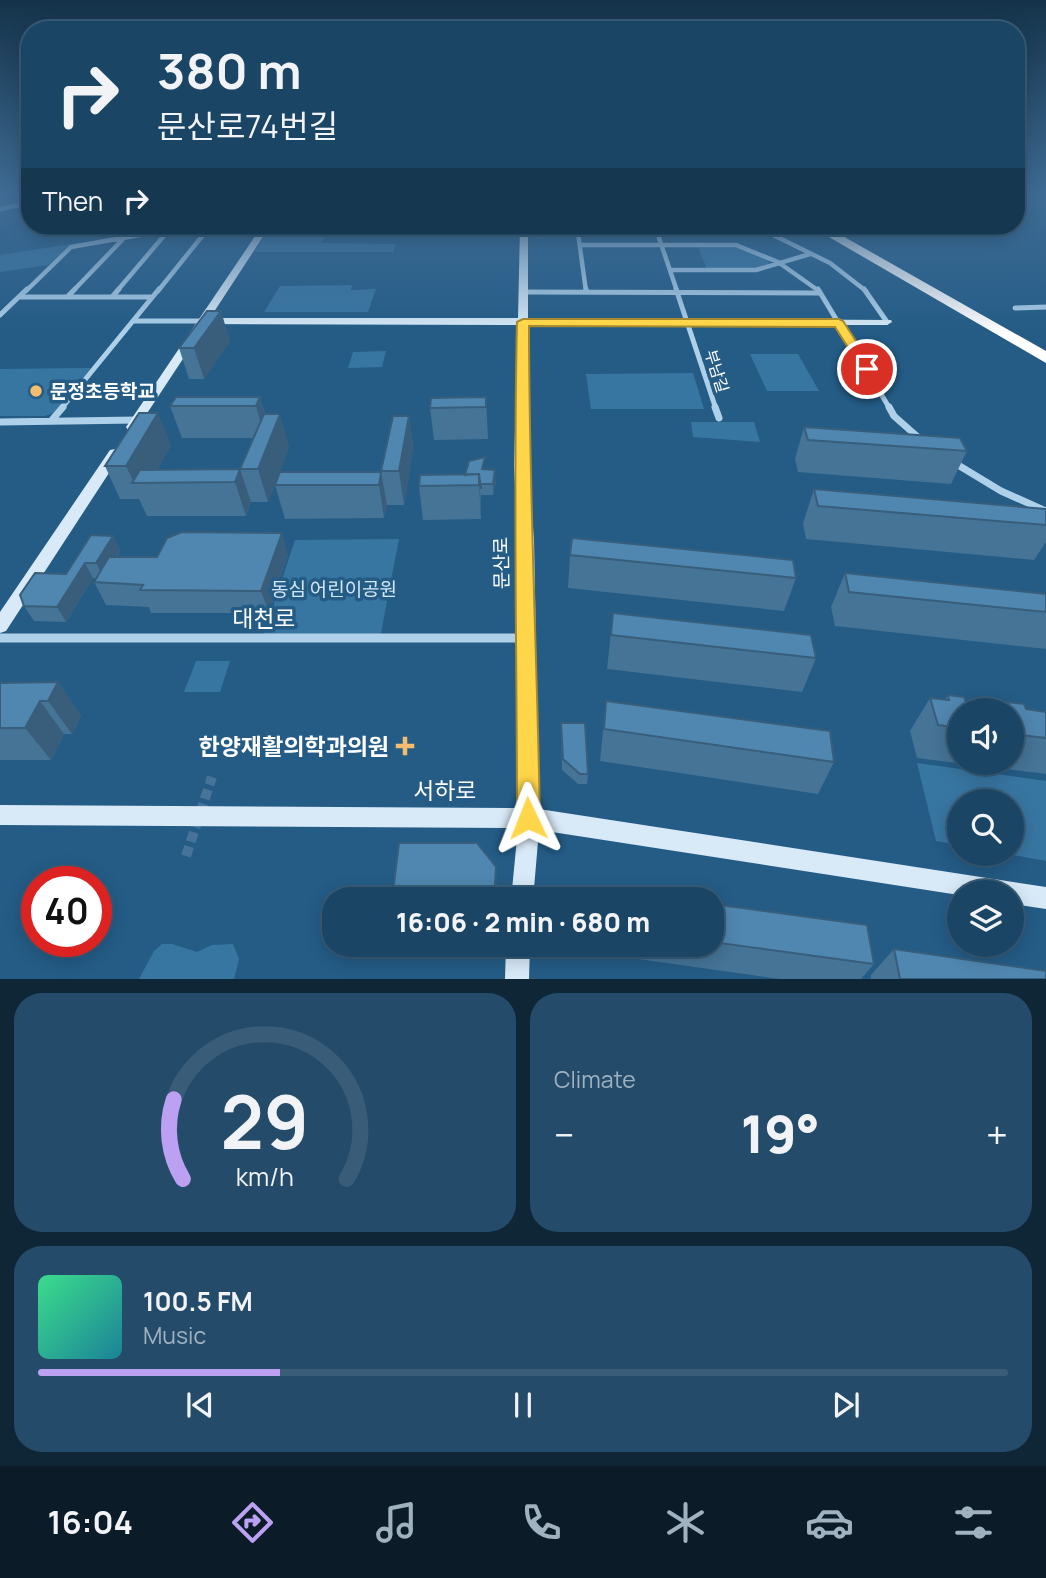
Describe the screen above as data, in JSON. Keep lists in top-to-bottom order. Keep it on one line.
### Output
{"streets":{"street":["부남길","문산로","대천로","서하로"]},"crossings":[["문산로","대천로"],["문산로","서하로"]],"parks":["동심 어린이공원"],"places":{"other":["문정초등학교"],"health":["한양재활의학과의원"]},"page":{"turn":["380 m","문산로74번길"],"then":"Then","limit":"40","trip":"16:06 · 2 min · 680 m","tile":"Climate","heat":["−","19°","+"],"song":["100.5 FM","Music"],"tabs":"16:04","gauge":["29","km/h"]}}
